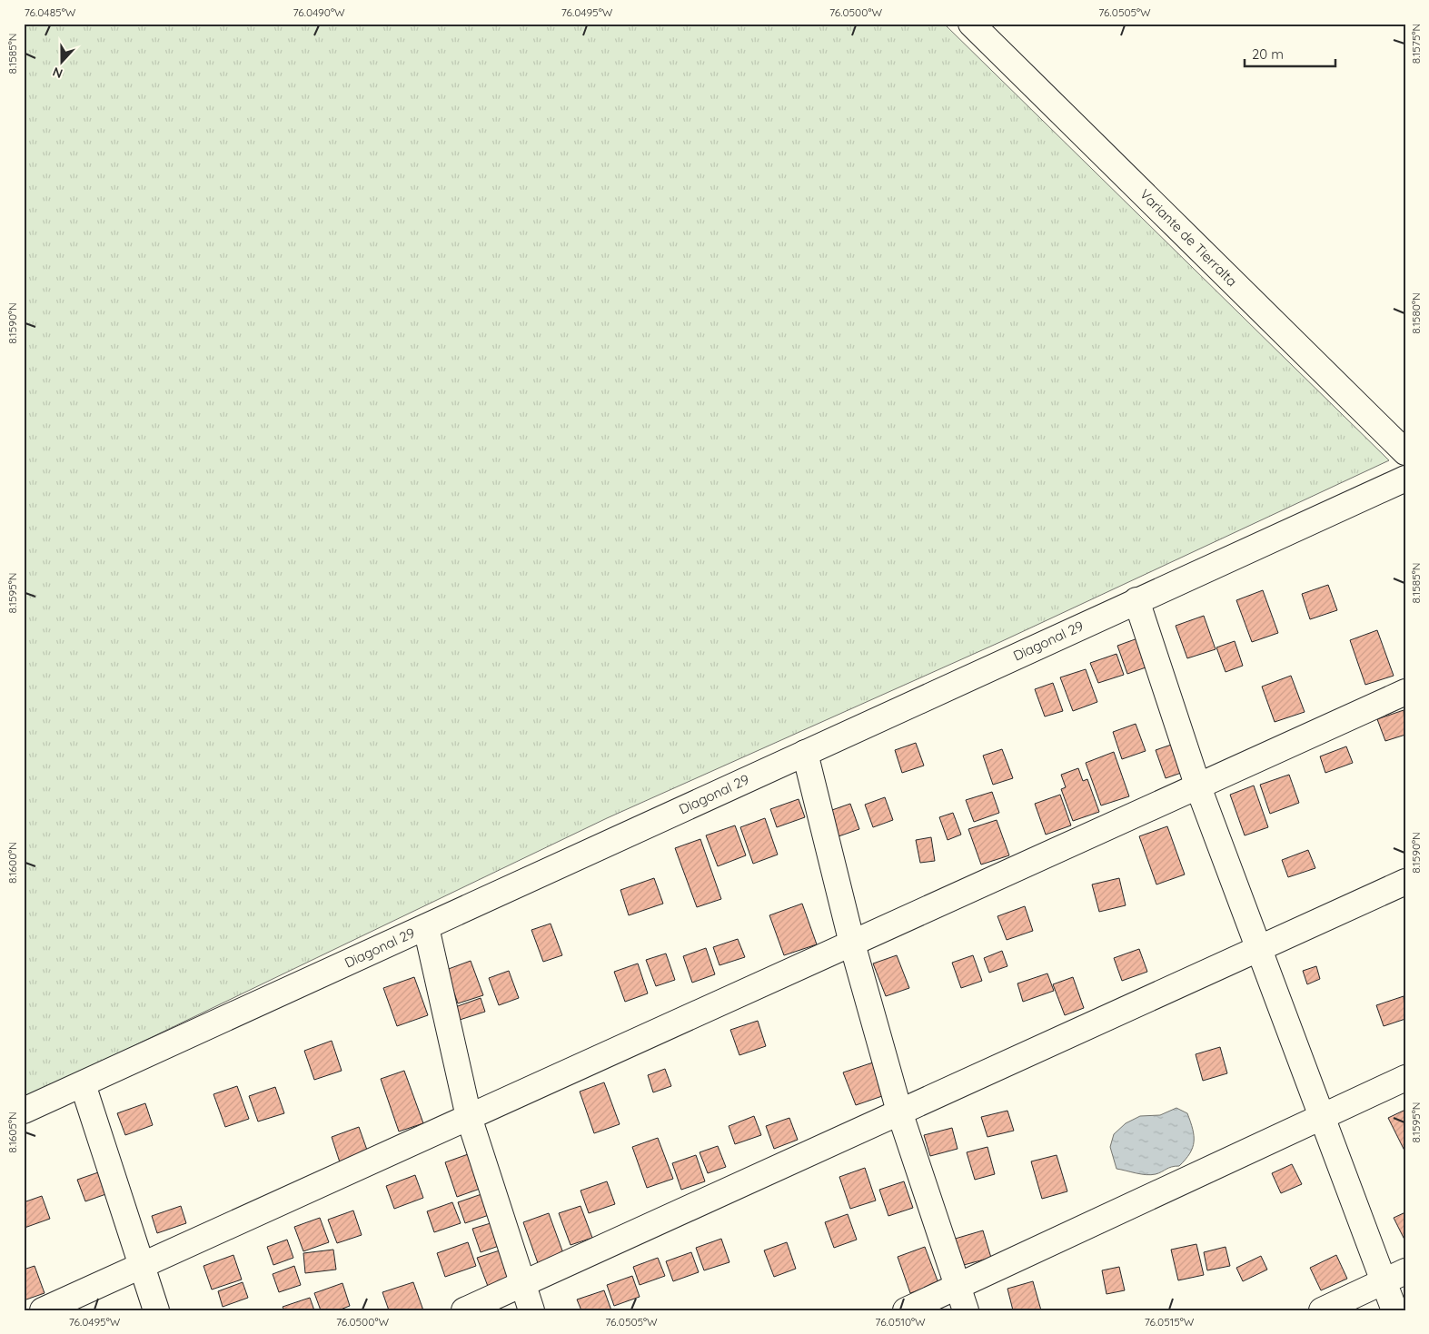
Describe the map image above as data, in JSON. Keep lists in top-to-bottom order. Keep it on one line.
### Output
{"streets":{"street":["Variante de Tierralta","Diagonal 29"]},"scale_bar":"20 m","north":"bottom","coordinates":["76.0485°W","76.0490°W","76.0495°W","76.0500°W","76.0505°W","8.1575°N","8.1585°N","8.1580°N","8.1590°N","8.1595°N","8.1600°N","8.1605°N","76.0510°W","76.0515°W"]}
